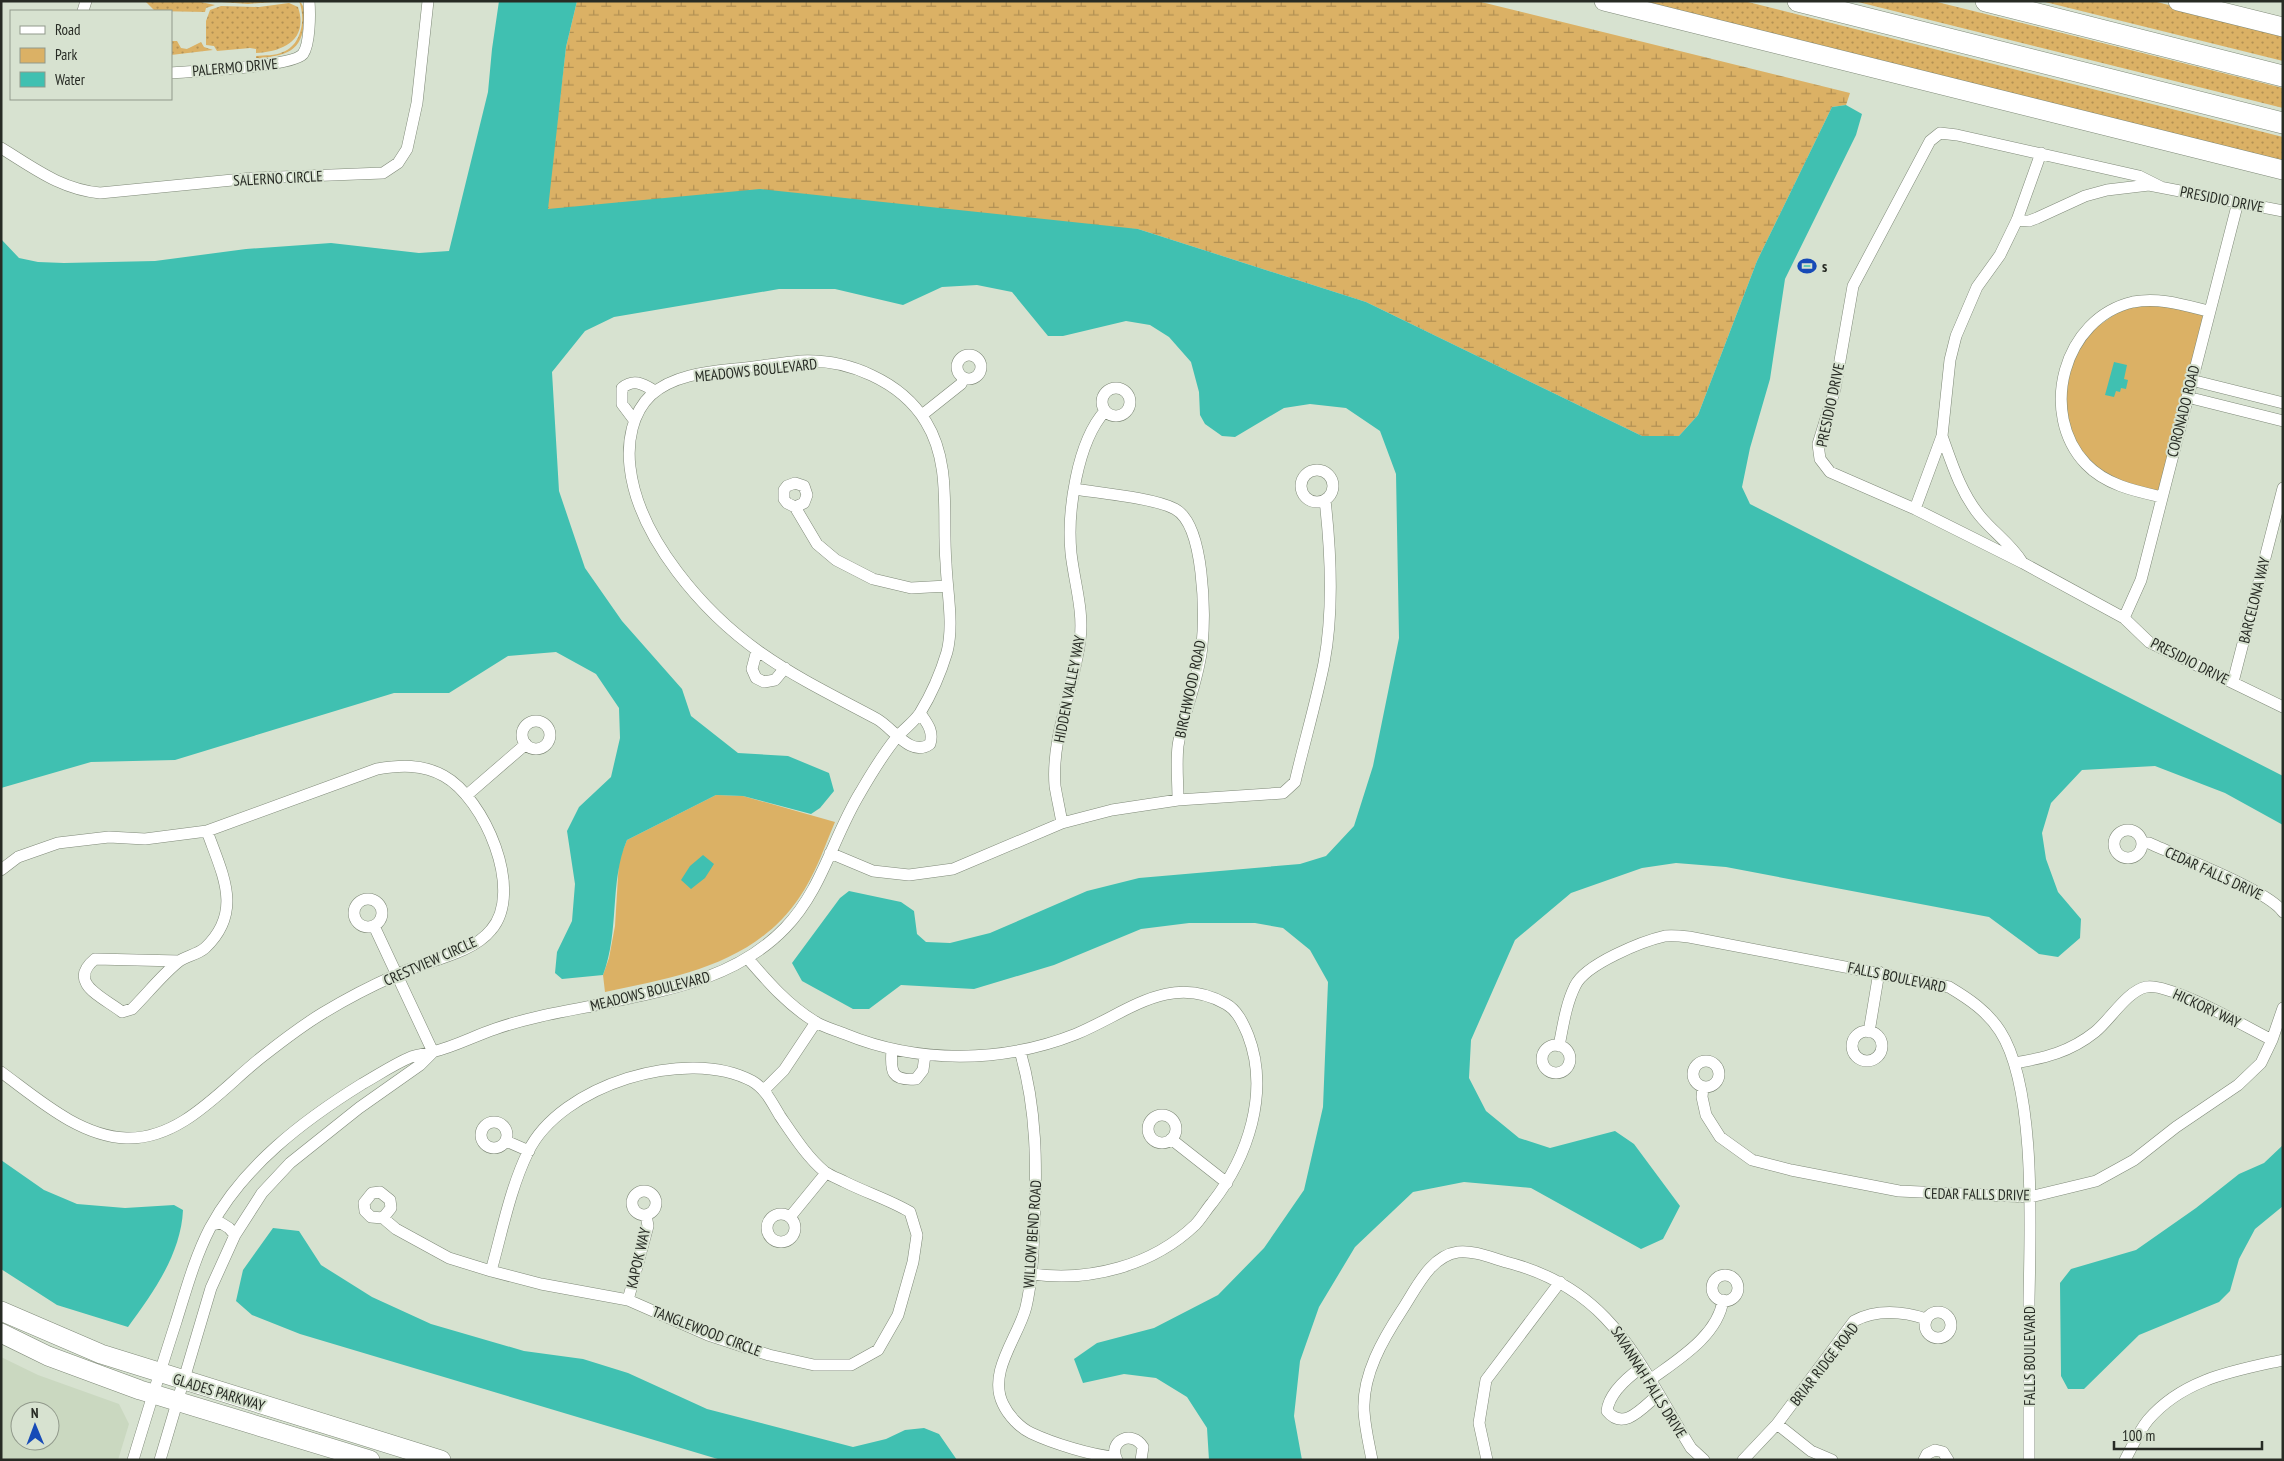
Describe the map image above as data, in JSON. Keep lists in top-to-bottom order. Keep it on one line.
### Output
{"streets":{"main road":["GLADES PARKWAY"],"street":["PALERMO DRIVE","SALERNO CIRCLE","PRESIDIO DRIVE","MEADOWS BOULEVARD","CORONADO ROAD","BARCELONA WAY","HIDDEN VALLEY WAY","BIRCHWOOD ROAD","CEDAR FALLS DRIVE","CRESTVIEW CIRCLE","FALLS BOULEVARD","HICKORY WAY","WILLOW BEND ROAD","KAPOK WAY","TANGLEWOOD CIRCLE","BRIAR RIDGE ROAD","SAVANNAH FALLS DRIVE"]},"crossings":[["PRESIDIO DRIVE","CORONADO ROAD"],["PRESIDIO DRIVE","BARCELONA WAY"],["MEADOWS BOULEVARD","GLADES PARKWAY"],["HIDDEN VALLEY WAY","BIRCHWOOD ROAD"],["CEDAR FALLS DRIVE","FALLS BOULEVARD"],["CEDAR FALLS DRIVE","HICKORY WAY"],["FALLS BOULEVARD","HICKORY WAY"],["KAPOK WAY","TANGLEWOOD CIRCLE"]],"places":{"sports":["s"]},"legend":["Road","Park","Water"],"scale_bar":"100 m","north":"top"}
